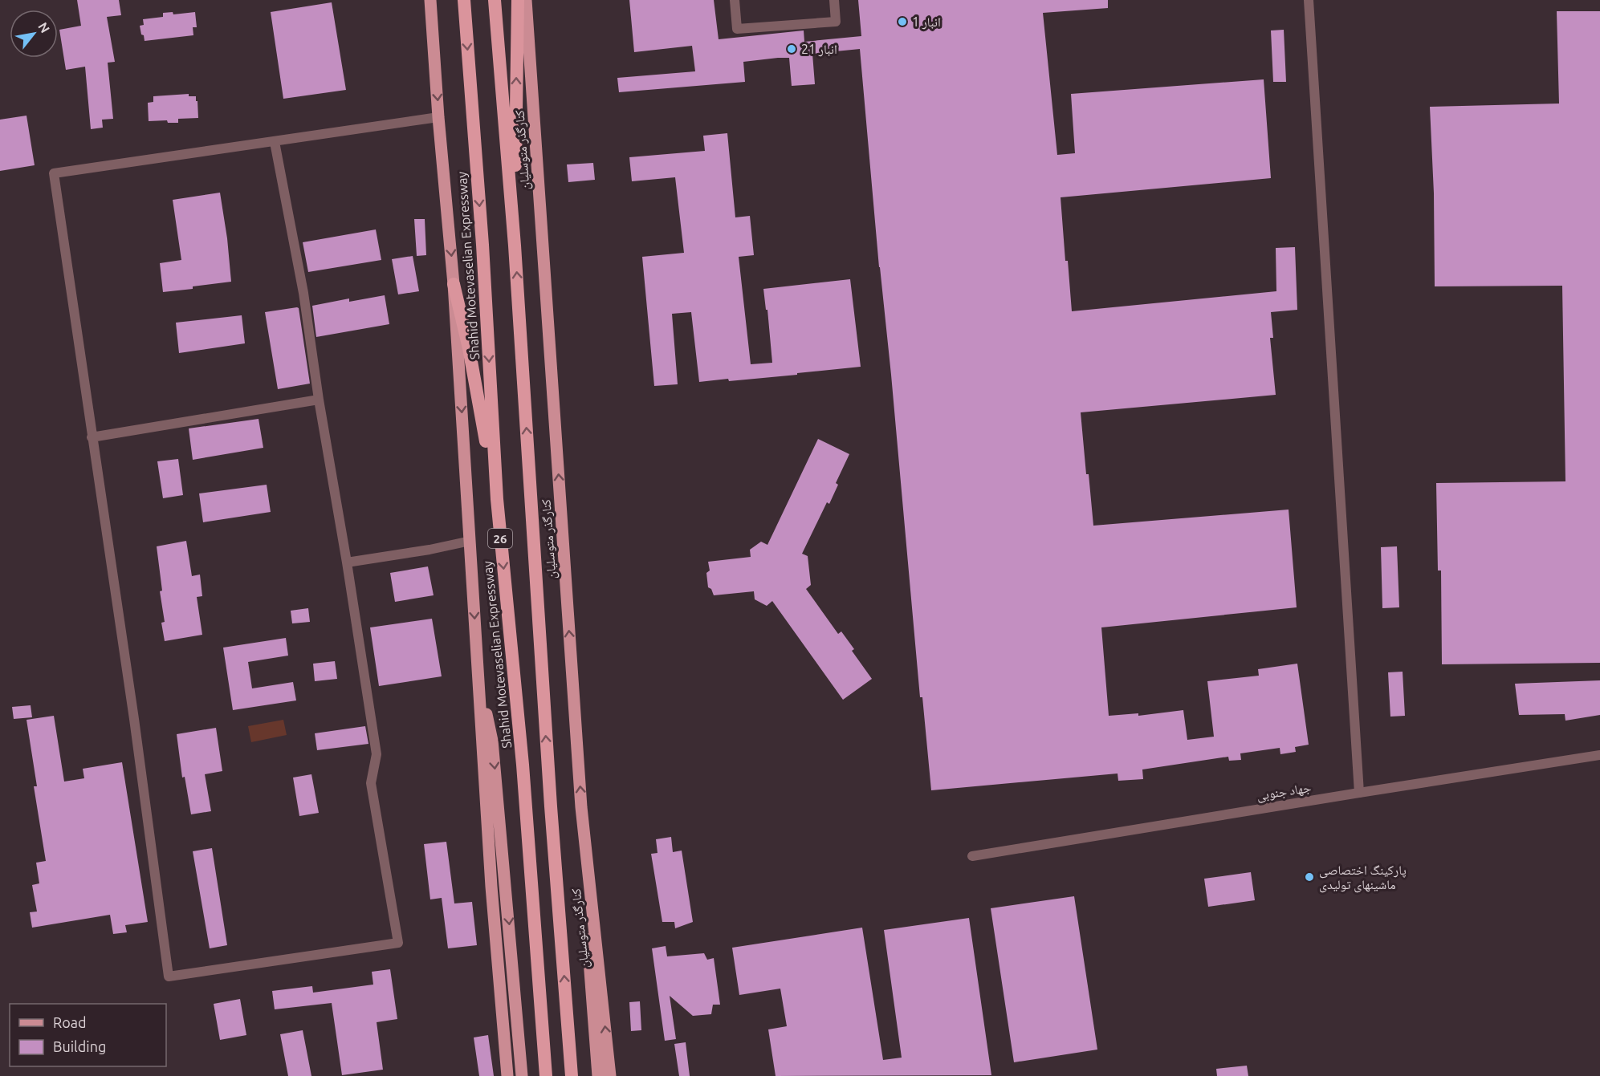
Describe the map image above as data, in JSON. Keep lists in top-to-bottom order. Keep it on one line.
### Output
{"streets":{"highway":["Shahid Motevaselian Expressway","26"],"main road":["کنارگذر متوسلیان"],"street":["جهاد جنوبی"]},"places":["انبار 1","انبار 21","پارکینگ اختصاصی ماشینهای تولیدی"],"legend":["Road","Building"],"north":"top right"}
